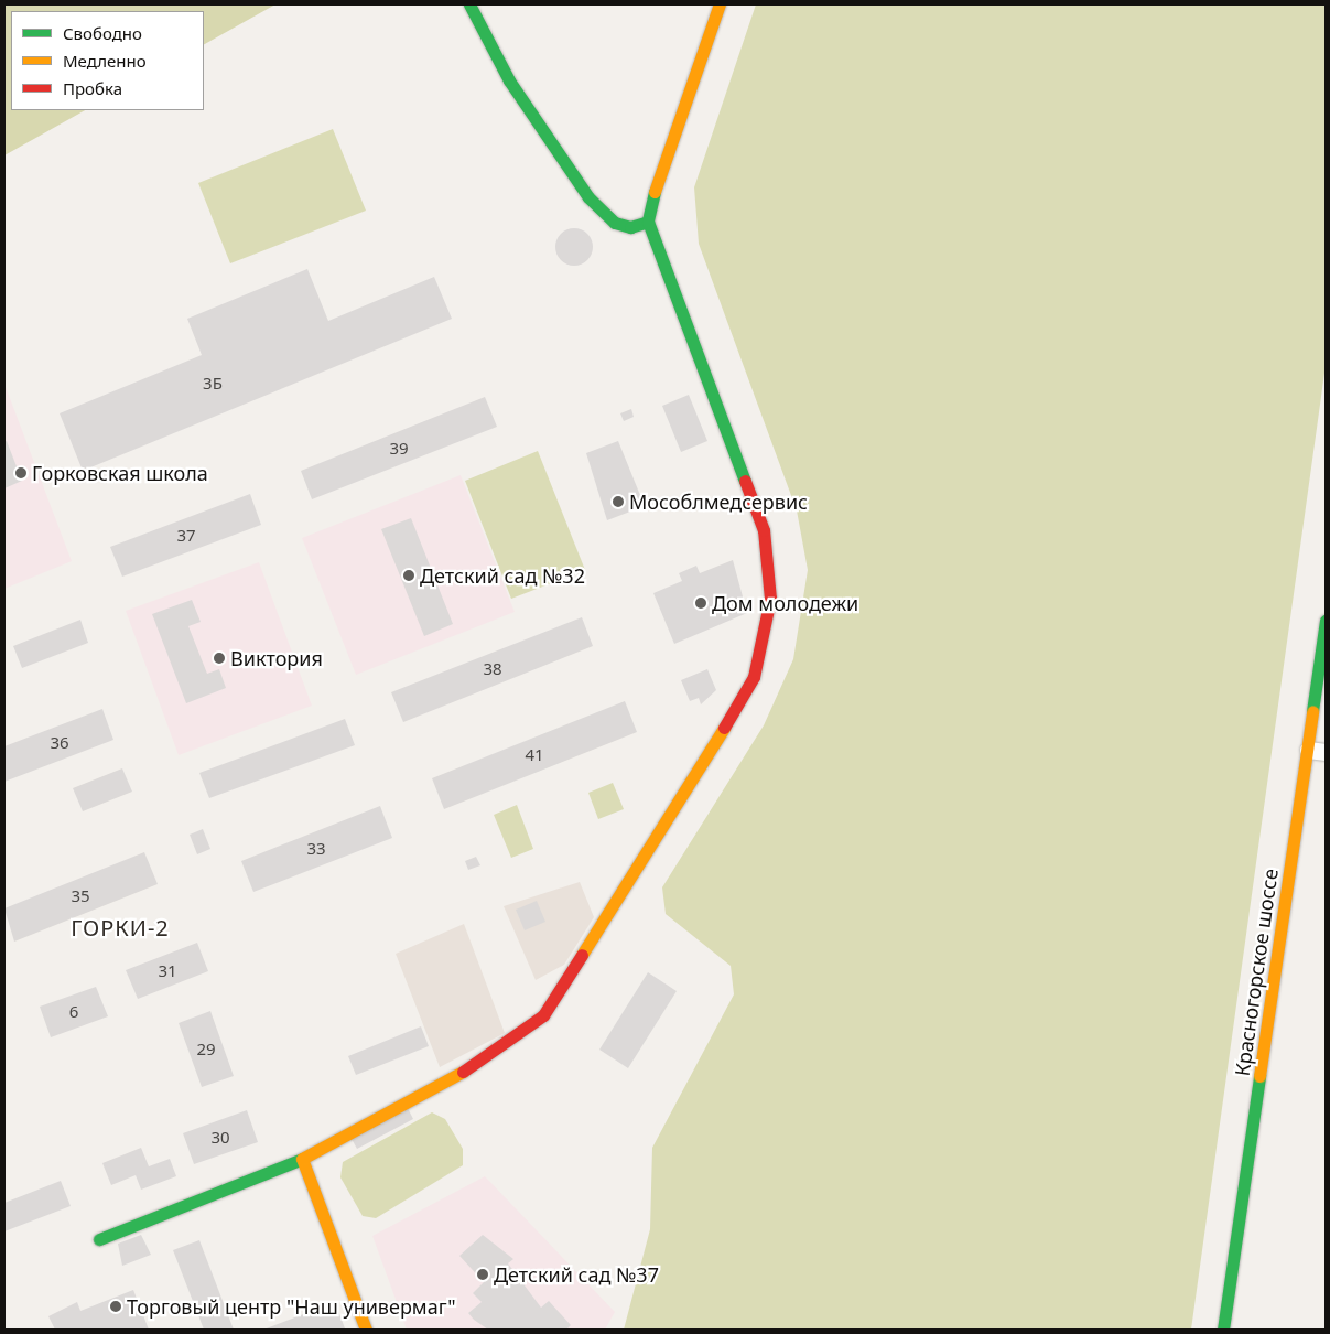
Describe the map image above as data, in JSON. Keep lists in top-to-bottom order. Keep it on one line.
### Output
{"streets":{"street":["Красногорское шоссе"]},"districts":["ГОРКИ-2"],"places":["Горковская школа","Мособлмедсервис","Детский сад №32","Дом молодежи","Виктория","Детский сад №37","Торговый центр \"Наш универмаг\""],"house_numbers":["3Б","39","37","38","36","41","33","35","31","6","29","30"],"legend":["Свободно","Медленно","Пробка"]}
